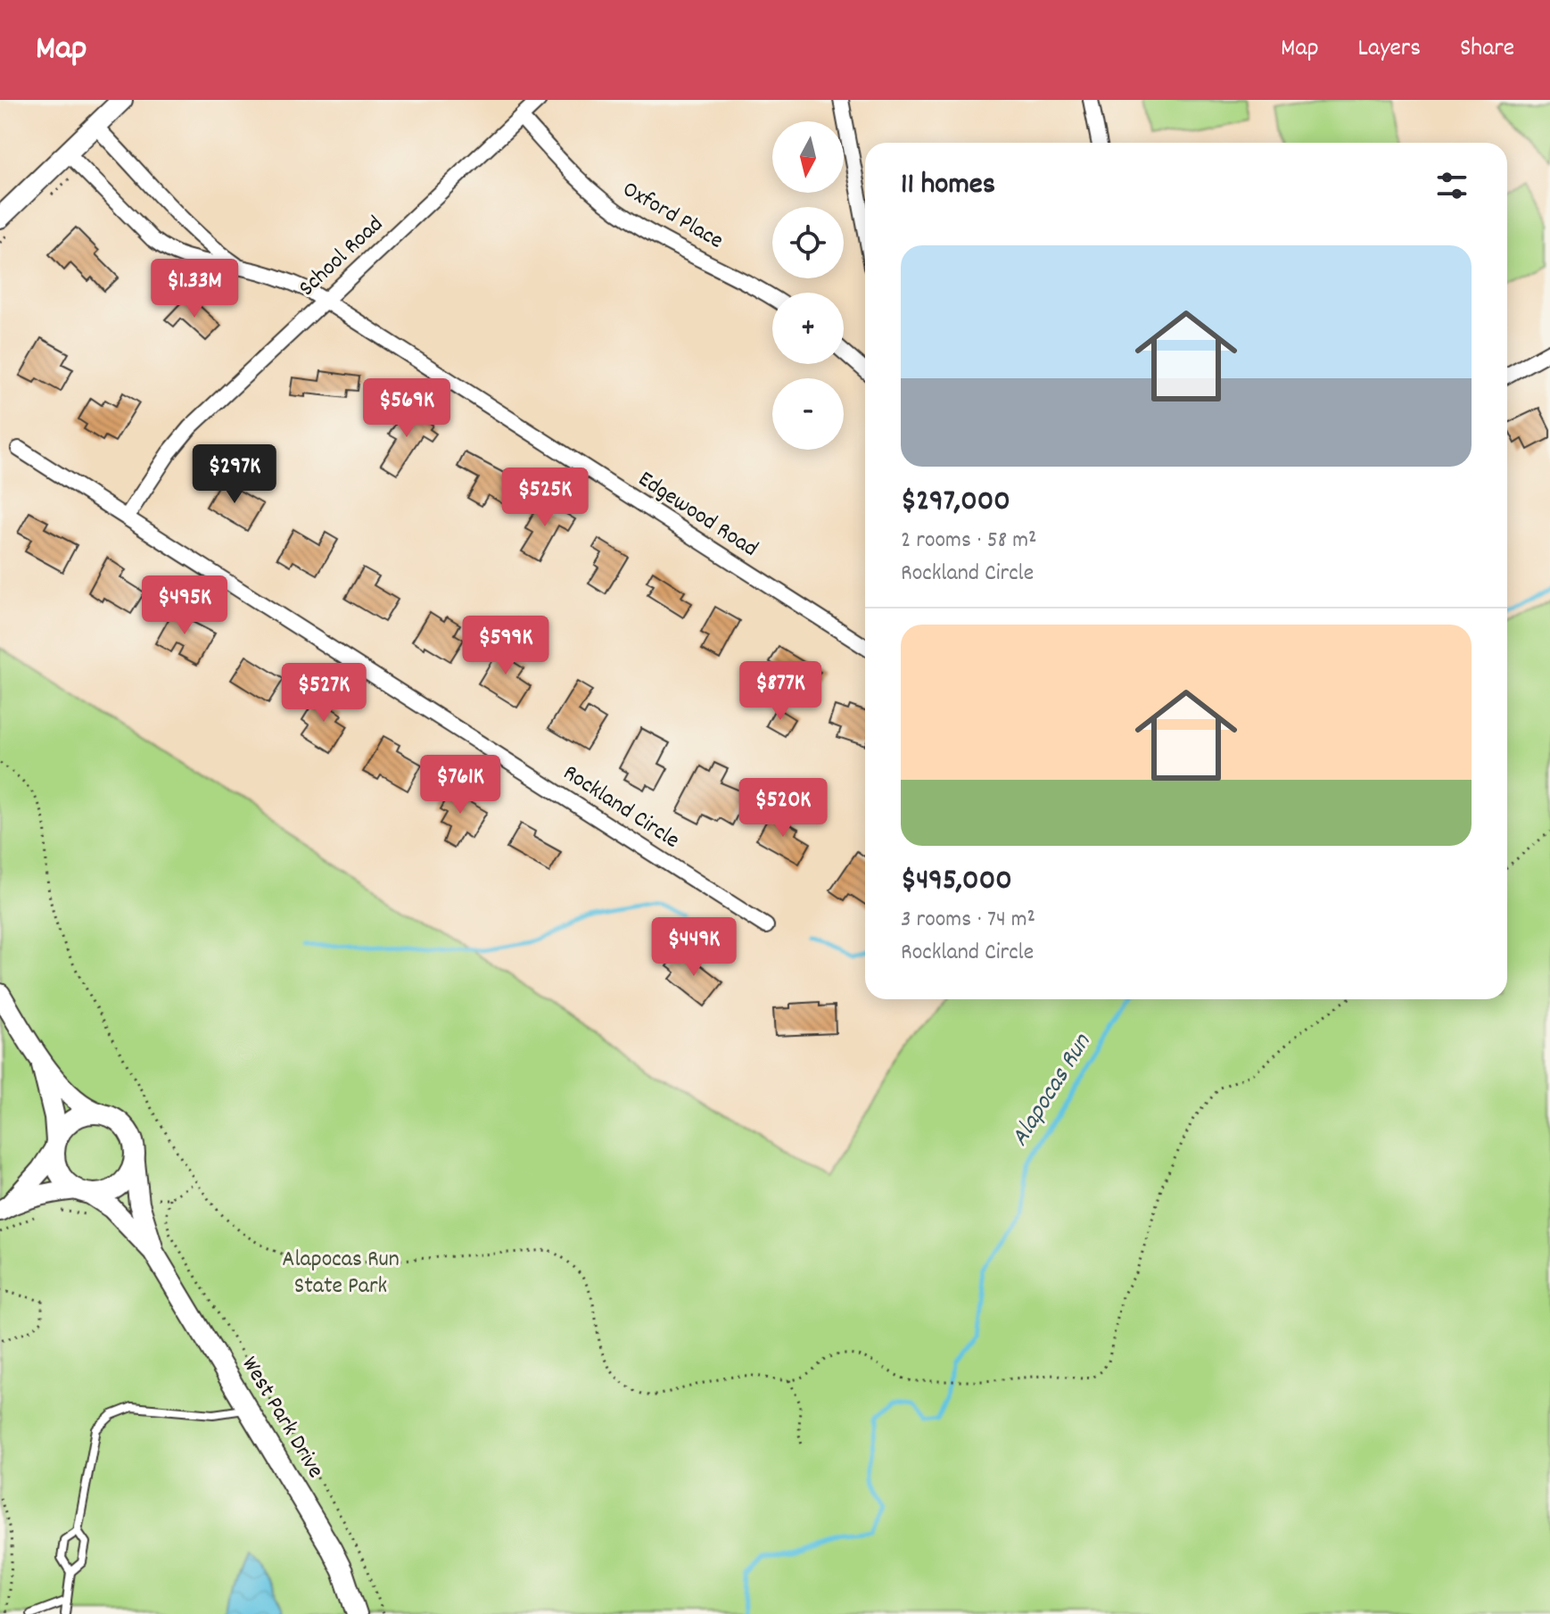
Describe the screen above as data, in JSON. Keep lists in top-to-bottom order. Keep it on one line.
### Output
{"streets":{"street":["Oxford Place","School Road","Edgewood Road","Rockland Circle","West Park Drive"]},"crossings":[["Oxford Place","School Road"],["School Road","Edgewood Road"],["School Road","Rockland Circle"]],"water":["Alapocas Run"],"parks":["Alapocas Run State Park"],"north":"bottom","page":{"header":"Map","nav":["Map","Layers","Share"],"map_buttons":["+","−"],"heading":"11 homes","list":[{"name":"$297,000","note":"2 rooms · 58 m² · Rockland Circle"},{"name":"$495,000","note":"3 rooms · 74 m² · Rockland Circle"}],"price":["$1.33M","$569K","$297K","$525K","$495K","$599K","$877K","$527K","$761K","$520K","$449K"]}}
